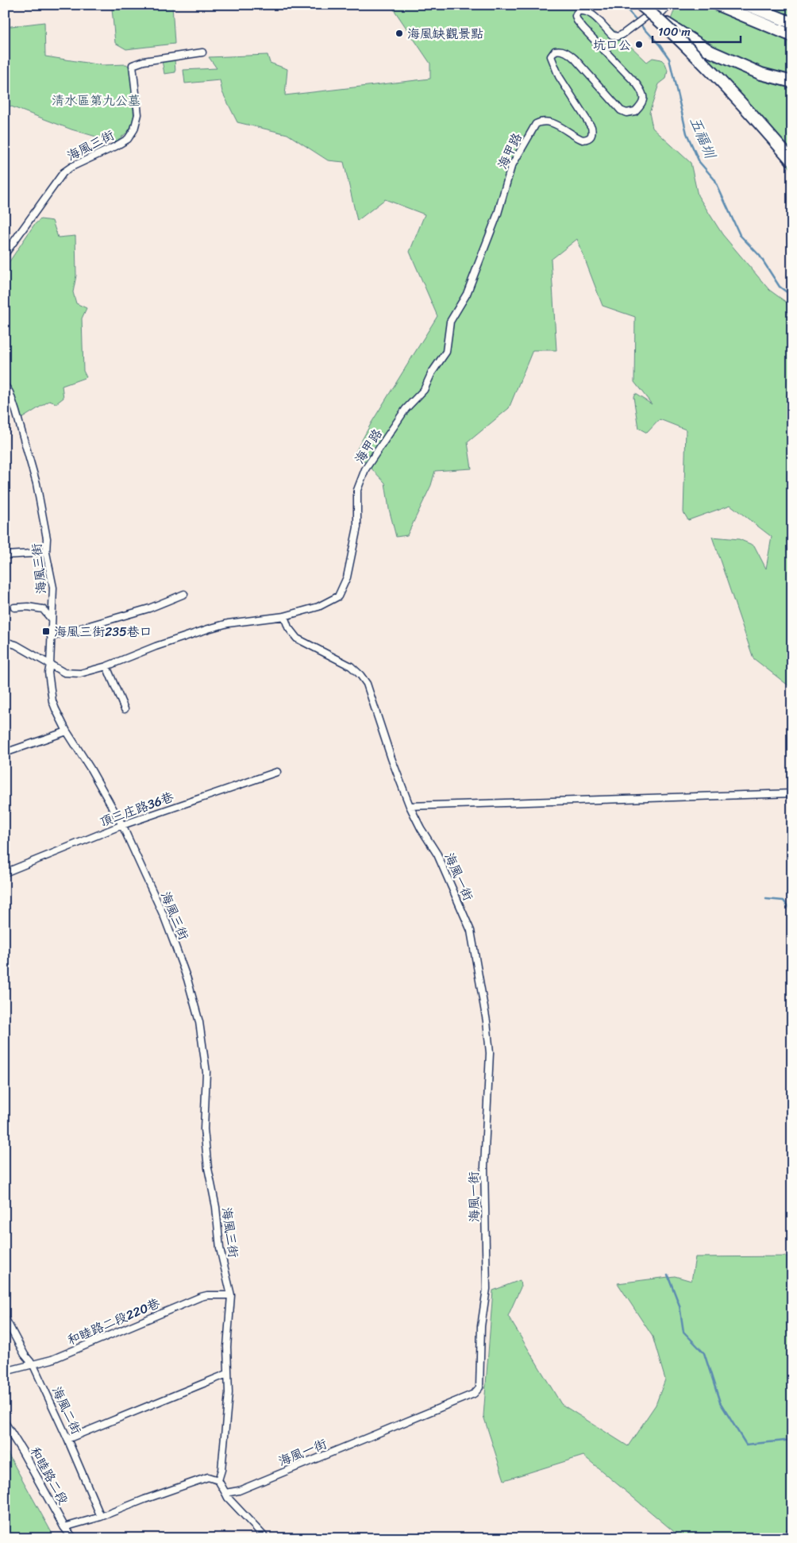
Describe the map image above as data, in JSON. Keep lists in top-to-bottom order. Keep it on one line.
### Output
{"streets":{"street":["海風三街","海甲路","頂三庄路36巷","海風一街","和睦路二段220巷","海風二街","和睦路二段"]},"crossings":[["海風三街","頂三庄路36巷"],["海風三街","和睦路二段220巷"],["海甲路","海風一街"],["和睦路二段220巷","海風二街"]],"water":["五福圳"],"parks":["清水區第九公墓"],"places":{"other":["海風缺觀景點","坑口公"],"transit":["海風三街235巷口"]},"scale_bar":"100 m"}
